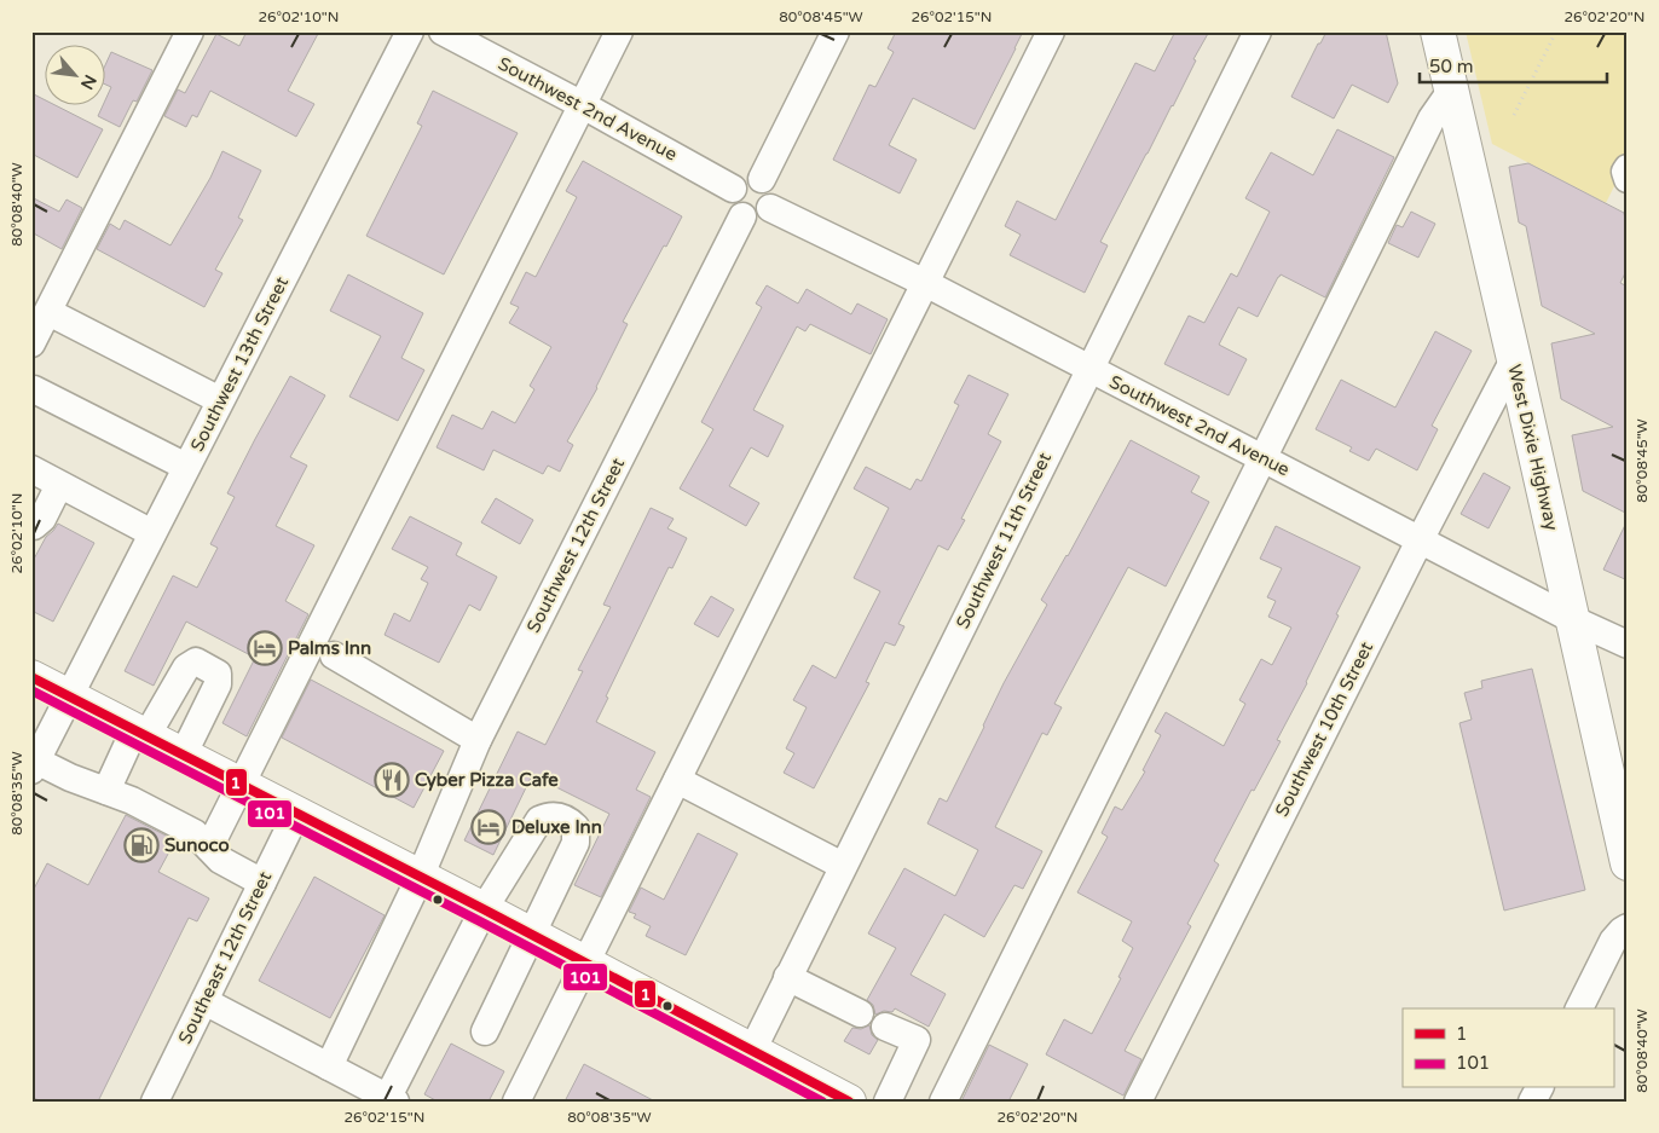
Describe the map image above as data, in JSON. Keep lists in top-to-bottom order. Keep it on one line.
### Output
{"streets":{"main road":["West Dixie Highway"],"street":["Southwest 2nd Avenue","Southwest 13th Street","Southwest 11th Street","Southwest 12th Street","Southwest 10th Street","Southeast 12th Street"]},"crossings":[["Southwest 2nd Avenue","West Dixie Highway"],["Southwest 2nd Avenue","Southwest 11th Street"],["Southwest 2nd Avenue","Southwest 12th Street"],["Southwest 2nd Avenue","Southwest 10th Street"],["West Dixie Highway","Southwest 10th Street"]],"places":{"hotel":["Palms Inn","Deluxe Inn"],"restaurant":["Cyber Pizza Cafe"],"fuel station":["Sunoco"]},"lines":["transit line 1","transit line 101"],"legend":["1","101"],"scale_bar":"50 m","north":"bottom right","coordinates":["26°02'10\"N","80°08'45\"W","26°02'15\"N","26°02'20\"N","80°08'40\"W","80°08'35\"W"]}
